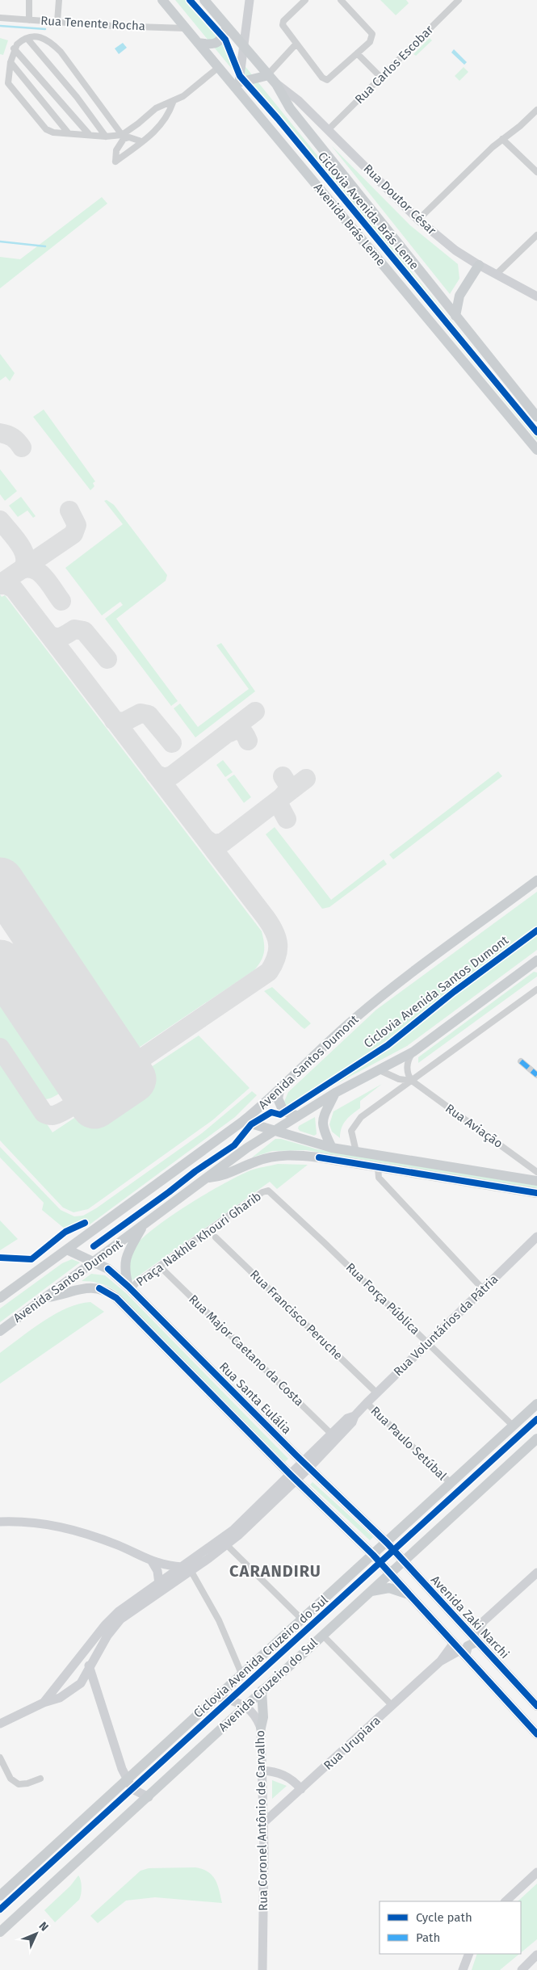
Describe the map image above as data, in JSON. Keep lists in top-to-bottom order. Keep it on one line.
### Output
{"streets":{"main road":["Avenida Brás Leme","Avenida Santos Dumont","Rua Santa Eulália","Avenida Zaki Narchi","Avenida Cruzeiro do Sul"],"street":["Rua Tenente Rocha","Rua Carlos Escobar","Rua Doutor César","Rua Aviação","Praça Nakhle Khouri Gharib","Rua Força Pública","Rua Francisco Peruche","Rua Voluntários da Pátria","Rua Major Caetano da Costa","Rua Paulo Setúbal","Rua Urupiara","Rua Coronel Antônio de Carvalho"],"cycle path":["Ciclovia Avenida Brás Leme","Ciclovia Avenida Santos Dumont","Ciclovia Avenida Cruzeiro do Sul"]},"crossings":[["Rua Tenente Rocha","Avenida Brás Leme"],["Rua Carlos Escobar","Rua Doutor César"],["Rua Doutor César","Avenida Brás Leme"],["Avenida Santos Dumont","Rua Aviação"],["Avenida Santos Dumont","Rua Santa Eulália"],["Praça Nakhle Khouri Gharib","Rua Força Pública"],["Praça Nakhle Khouri Gharib","Rua Major Caetano da Costa"],["Praça Nakhle Khouri Gharib","Rua Santa Eulália"],["Rua Força Pública","Rua Voluntários da Pátria"],["Rua Força Pública","Avenida Cruzeiro do Sul"],["Rua Francisco Peruche","Rua Voluntários da Pátria"],["Rua Voluntários da Pátria","Rua Major Caetano da Costa"],["Rua Voluntários da Pátria","Rua Santa Eulália"],["Rua Voluntários da Pátria","Rua Paulo Setúbal"],["Rua Santa Eulália","Avenida Zaki Narchi"],["Rua Santa Eulália","Avenida Cruzeiro do Sul"],["Rua Paulo Setúbal","Avenida Cruzeiro do Sul"],["Avenida Zaki Narchi","Avenida Cruzeiro do Sul"],["Avenida Cruzeiro do Sul","Rua Coronel Antônio de Carvalho"],["Rua Urupiara","Rua Coronel Antônio de Carvalho"]],"districts":["CARANDIRU"],"legend":["Cycle path","Path"],"north":"top right"}
